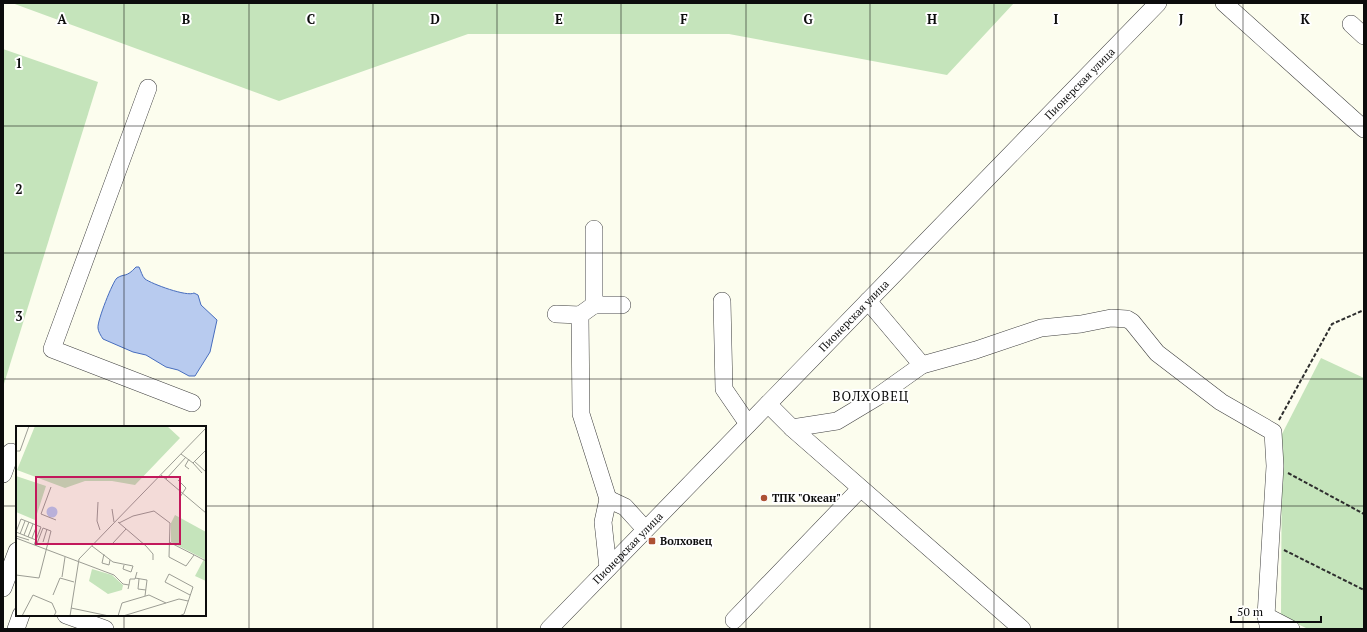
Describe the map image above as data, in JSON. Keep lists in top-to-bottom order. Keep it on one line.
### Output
{"streets":{"street":["Пионерская улица"]},"districts":["ВОЛХОВЕЦ"],"places":{"other":["ТПК \"Океан\""],"transit":["Волховец"]},"scale_bar":"50 m","grid":{"columns":["A","B","C","D","E","F","G","H","I","J","K"],"rows":["1","2","3"]}}
